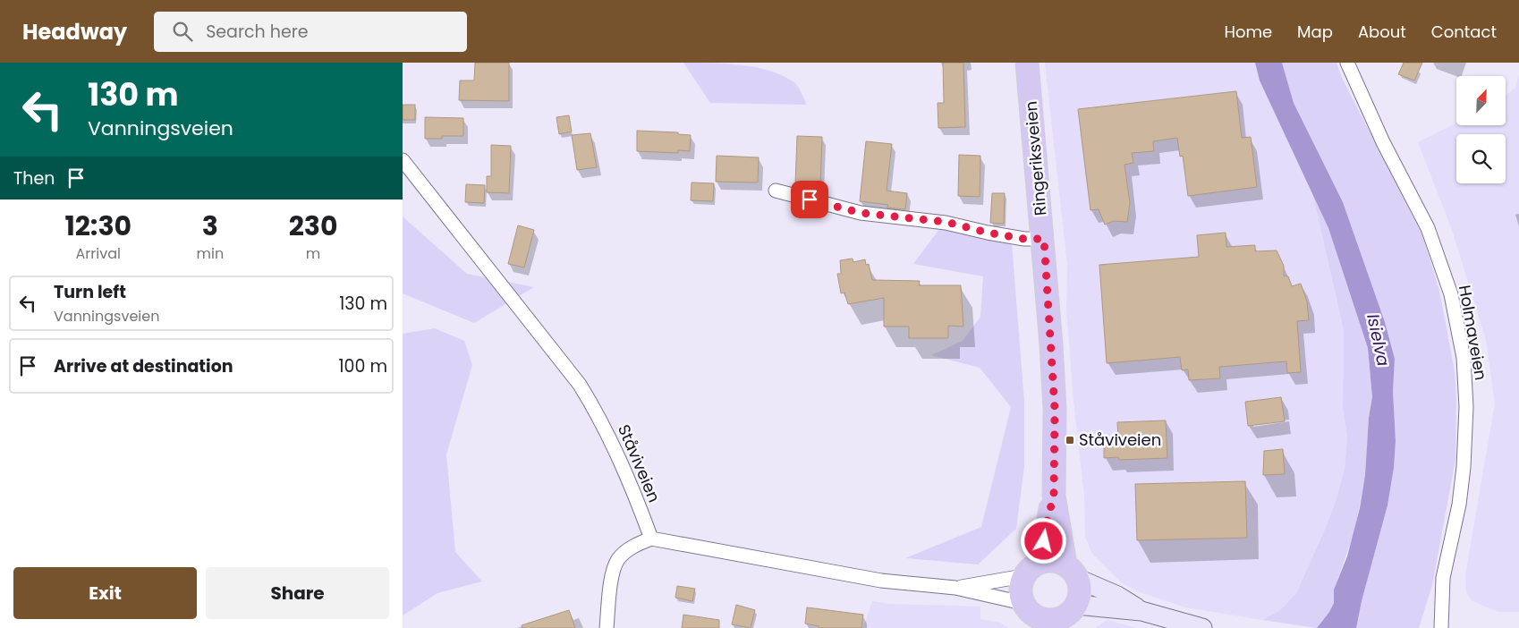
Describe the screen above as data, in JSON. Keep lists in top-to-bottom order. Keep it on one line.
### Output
{"streets":{"main road":["Ringeriksveien"],"street":["Holmaveien","Ståviveien"]},"water":["Isielva"],"places":{"transit":["Ståviveien"]},"north":"top right","page":{"header":"Headway","search":"Search here","nav":["Home","Map","About","Contact"],"turn":["130 m","Vanningsveien"],"then":"Then","eta":["12:30","Arrival","3","min","230","m"],"list":[{"name":"Turn left","note":"Vanningsveien","value":"130 m"},{"name":"Arrive at destination","value":"100 m"}],"buttons":["Exit","Share"]}}
